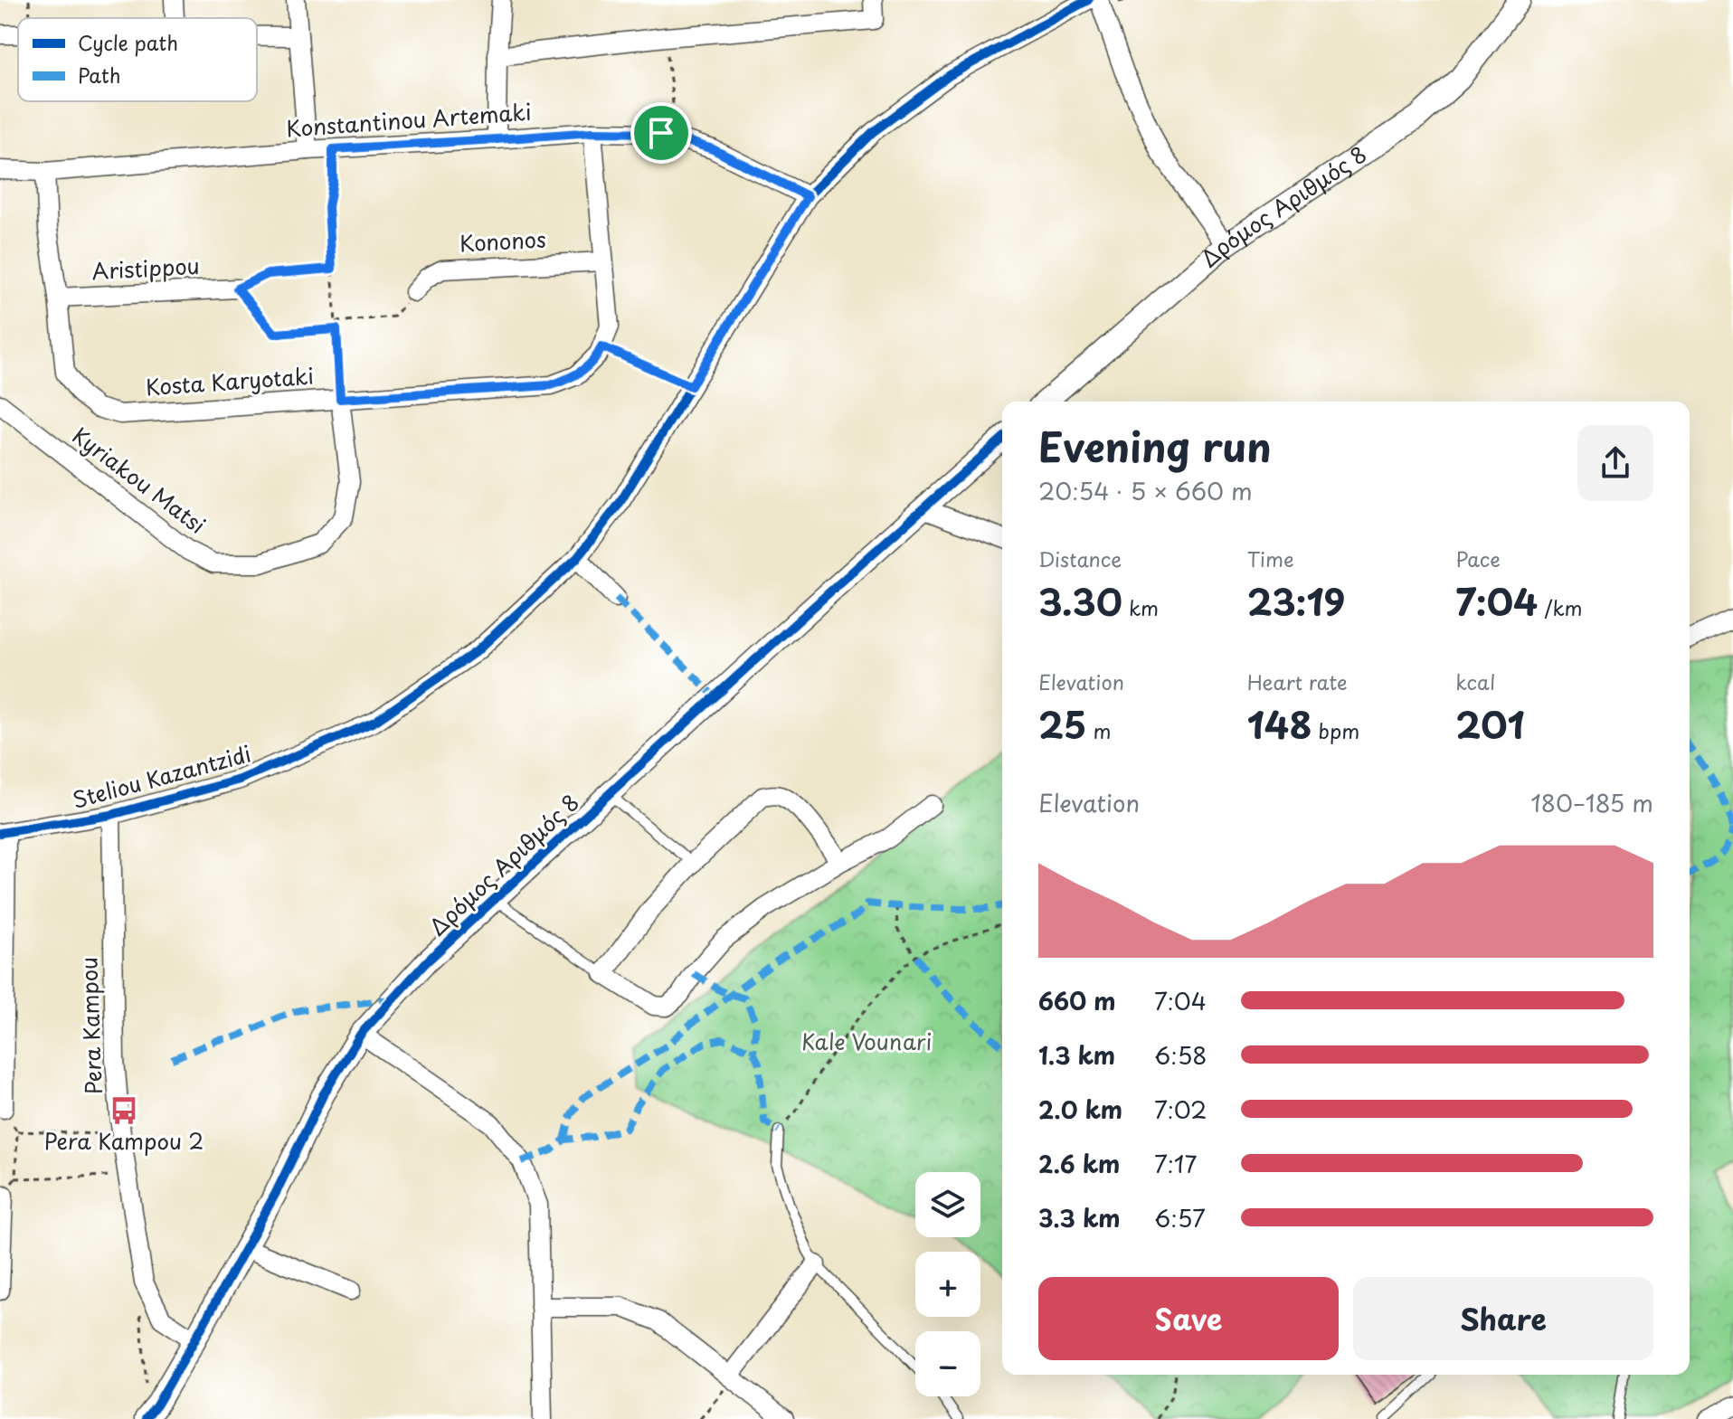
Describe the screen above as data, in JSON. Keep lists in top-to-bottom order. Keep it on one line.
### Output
{"streets":{"street":["Konstantinou Artemaki","Δρόμος Αριθμός 8","Kononos","Aristippou","Kosta Karyotaki","Kyriakou Matsi","Steliou Kazantzidi","Pera Kampou"]},"crossings":[["Konstantinou Artemaki","Kosta Karyotaki"],["Konstantinou Artemaki","Steliou Kazantzidi"],["Δρόμος Αριθμός 8","Pera Kampou"],["Kononos","Kosta Karyotaki"],["Aristippou","Kosta Karyotaki"],["Kosta Karyotaki","Kyriakou Matsi"],["Steliou Kazantzidi","Pera Kampou"]],"parks":["Kale Vounari"],"places":{"bus stop":["Pera Kampou 2"]},"legend":["Cycle path","Path"],"page":{"heading":["Evening run","20:54 · 5 × 660 m"],"stats":[["Distance","3.30 km"],["Time","23:19"],["Pace","7:04 /km"],["Elevation","25 m"],["Heart rate","148 bpm"],["kcal","201"]],"chart":["Elevation","180–185 m"],"list":[{"name":"660 m","note":"7:04"},{"name":"1.3 km","note":"6:58"},{"name":"2.0 km","note":"7:02"},{"name":"2.6 km","note":"7:17"},{"name":"3.3 km","note":"6:57"}],"map_buttons":["+","−"],"buttons":["Save","Share"]}}
